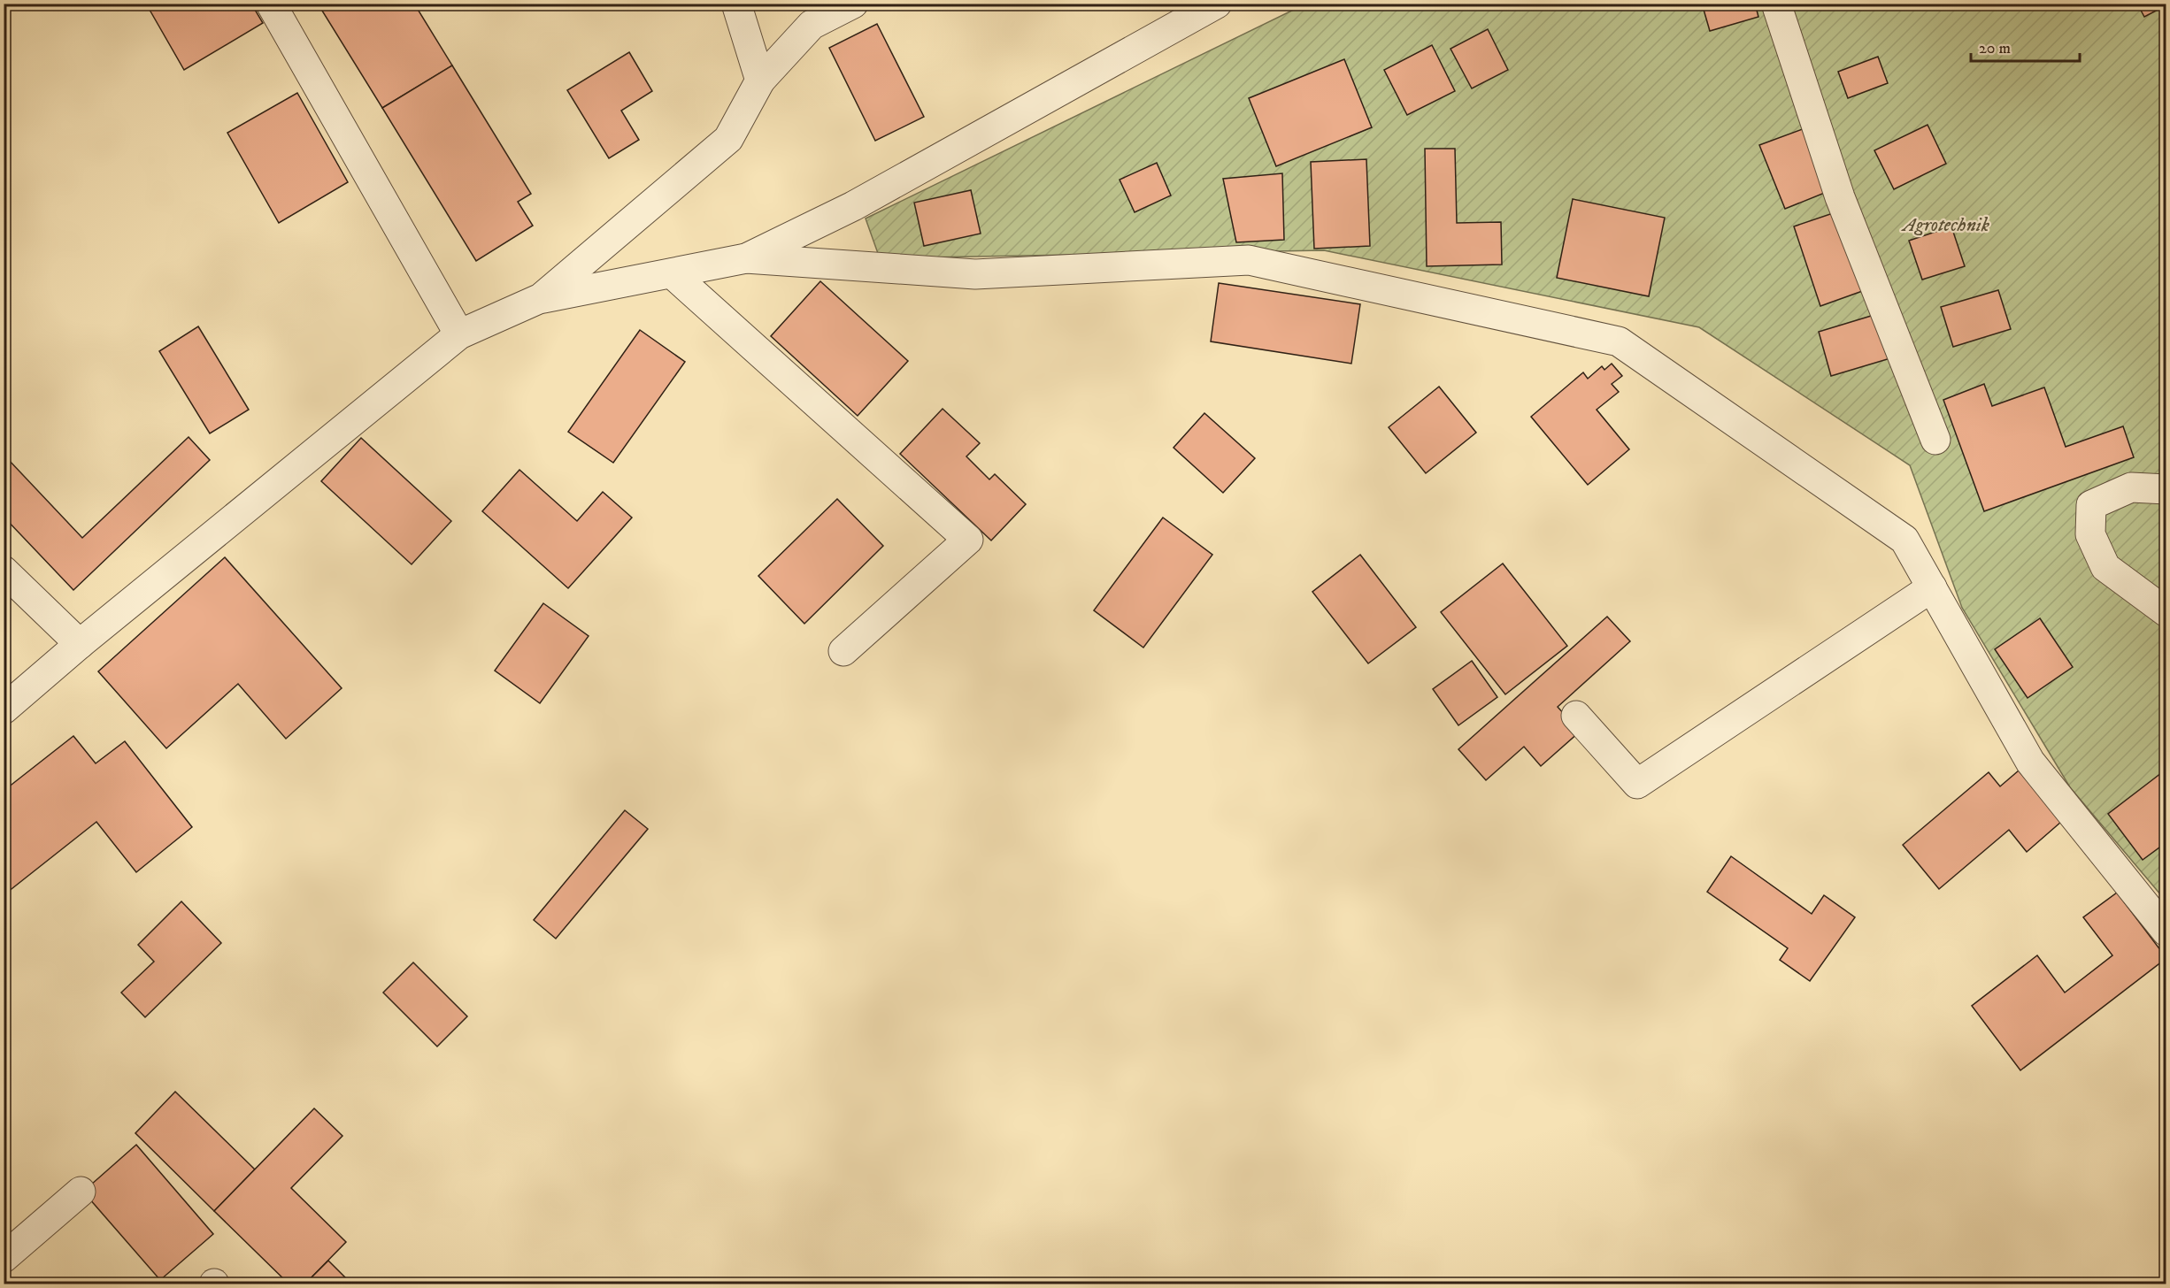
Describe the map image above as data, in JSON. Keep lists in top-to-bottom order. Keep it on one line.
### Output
{"parks":["Agrotechnik"],"scale_bar":"20 m"}
